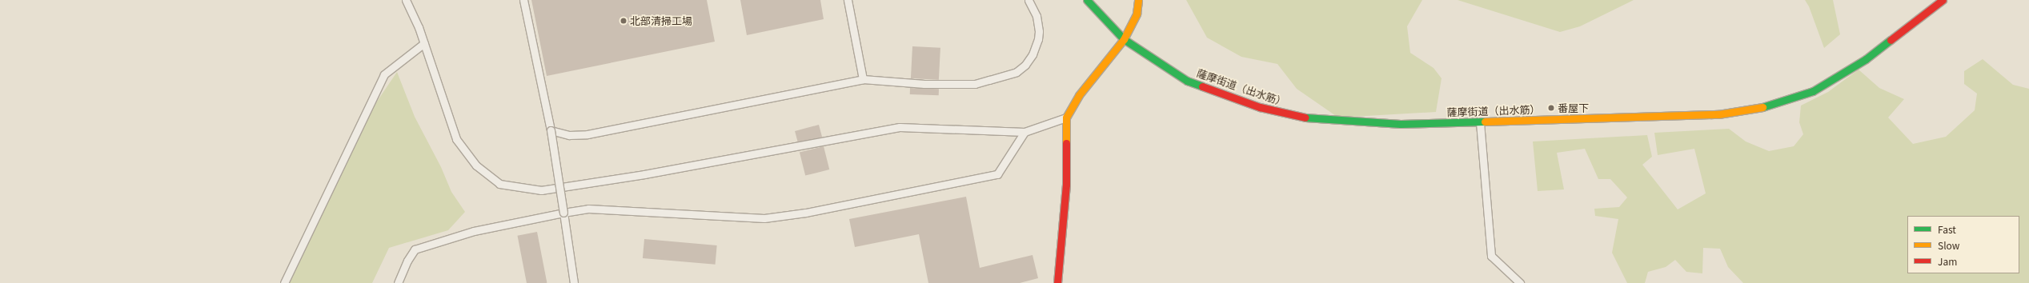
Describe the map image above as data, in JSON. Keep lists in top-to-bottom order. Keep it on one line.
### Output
{"streets":{"street":["薩摩街道（出水筋）"]},"places":["北部清掃工場","番屋下"],"legend":["Fast","Slow","Jam"]}
